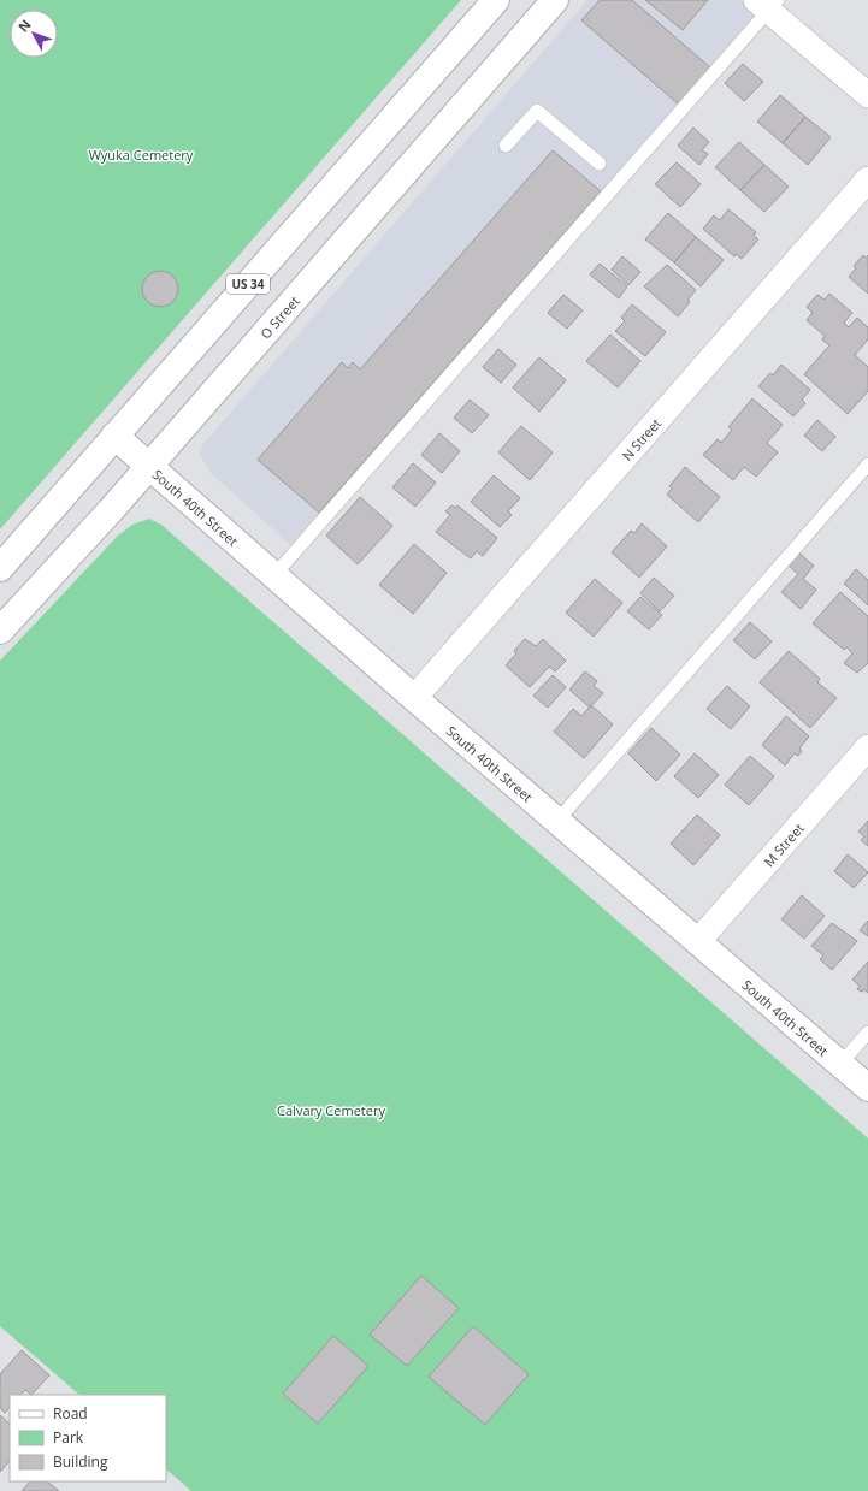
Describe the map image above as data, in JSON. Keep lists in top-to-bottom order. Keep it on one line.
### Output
{"streets":{"main road":["US 34","O Street","South 40th Street"],"street":["N Street","M Street"]},"crossings":[["US 34","South 40th Street"],["O Street","South 40th Street"],["N Street","South 40th Street"],["South 40th Street","M Street"]],"parks":["Wyuka Cemetery","Calvary Cemetery"],"legend":["Road","Park","Building"],"north":"top left"}
